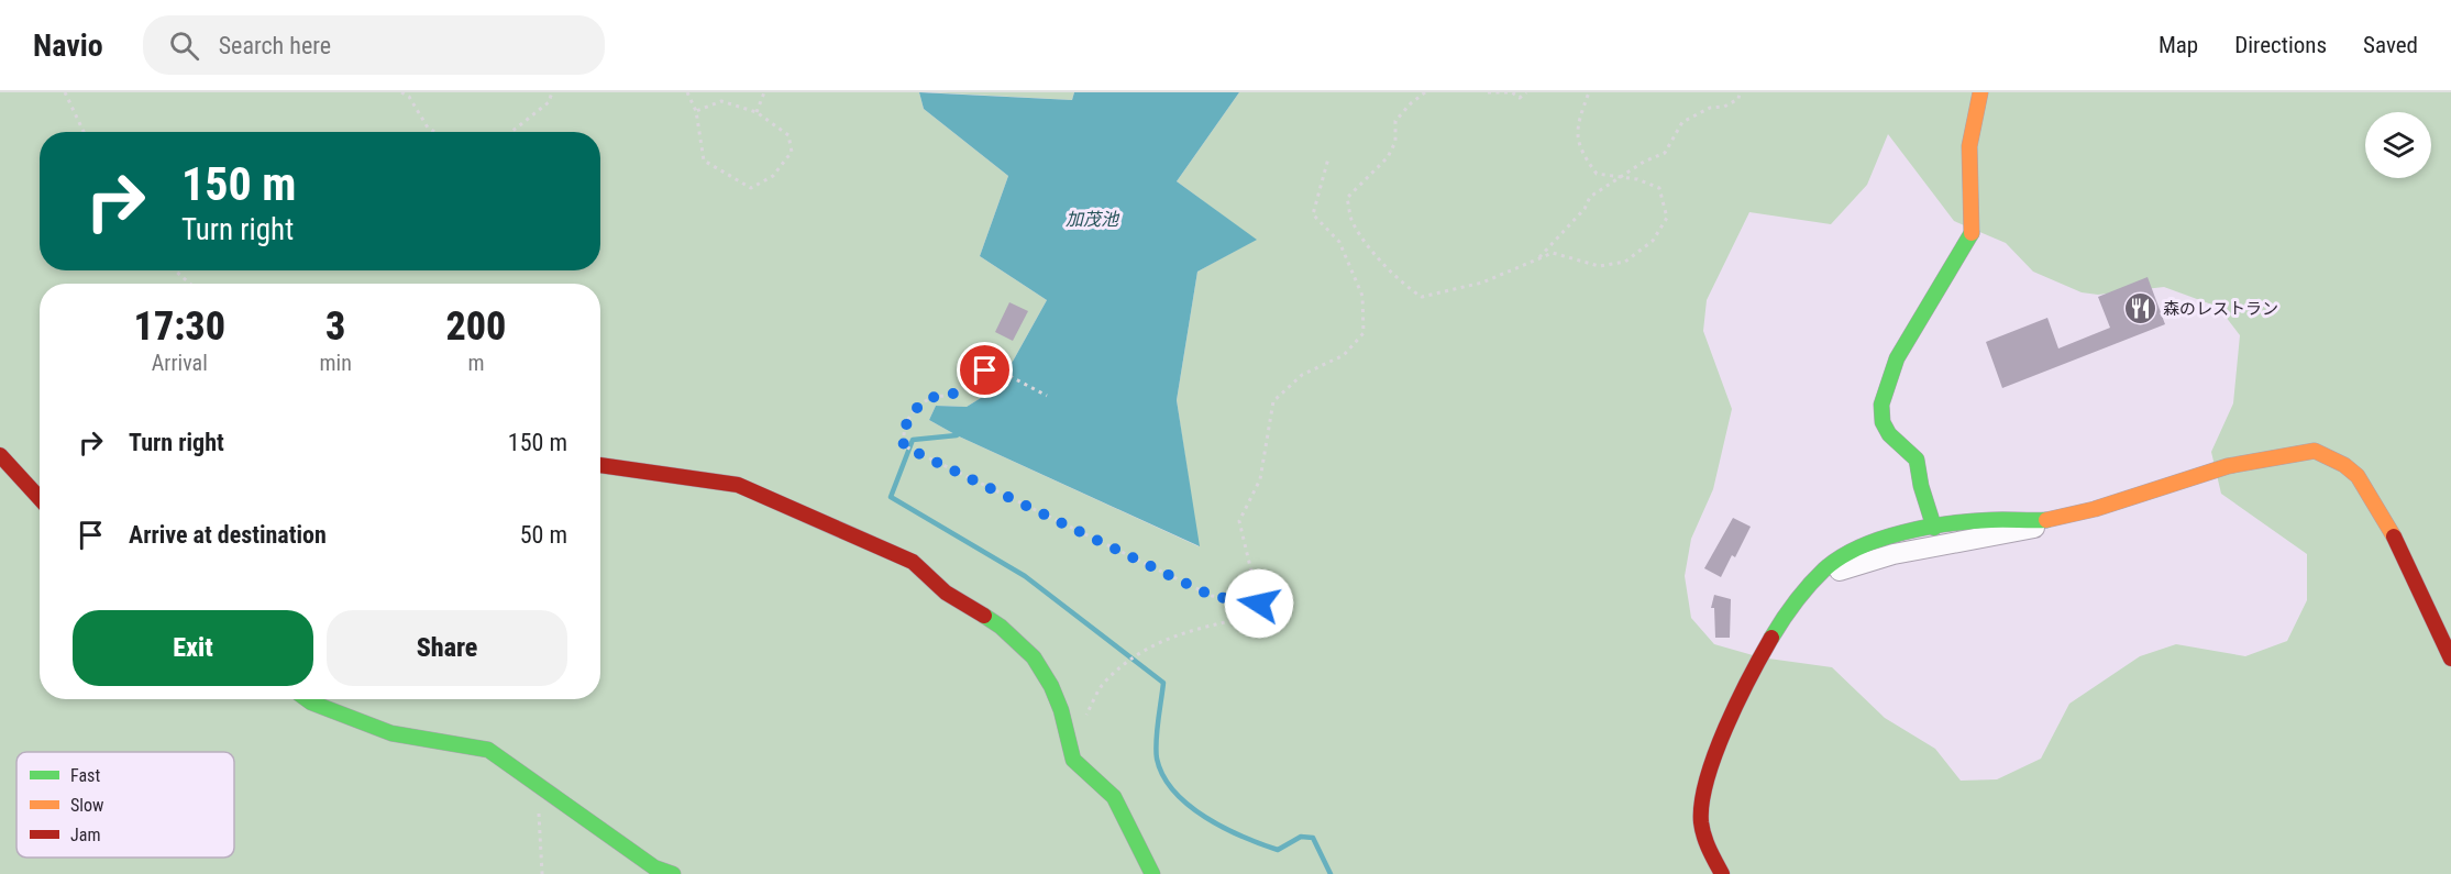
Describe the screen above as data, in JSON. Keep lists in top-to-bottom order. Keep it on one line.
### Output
{"water":["加茂池"],"places":{"restaurant":["森のレストラン"]},"legend":["Fast","Slow","Jam"],"page":{"header":"Navio","search":"Search here","nav":["Map","Directions","Saved"],"turn":["150 m","Turn right"],"eta":["17:30","Arrival","3","min","200","m"],"list":[{"name":"Turn right","value":"150 m"},{"name":"Arrive at destination","value":"50 m"}],"buttons":["Exit","Share"]}}
